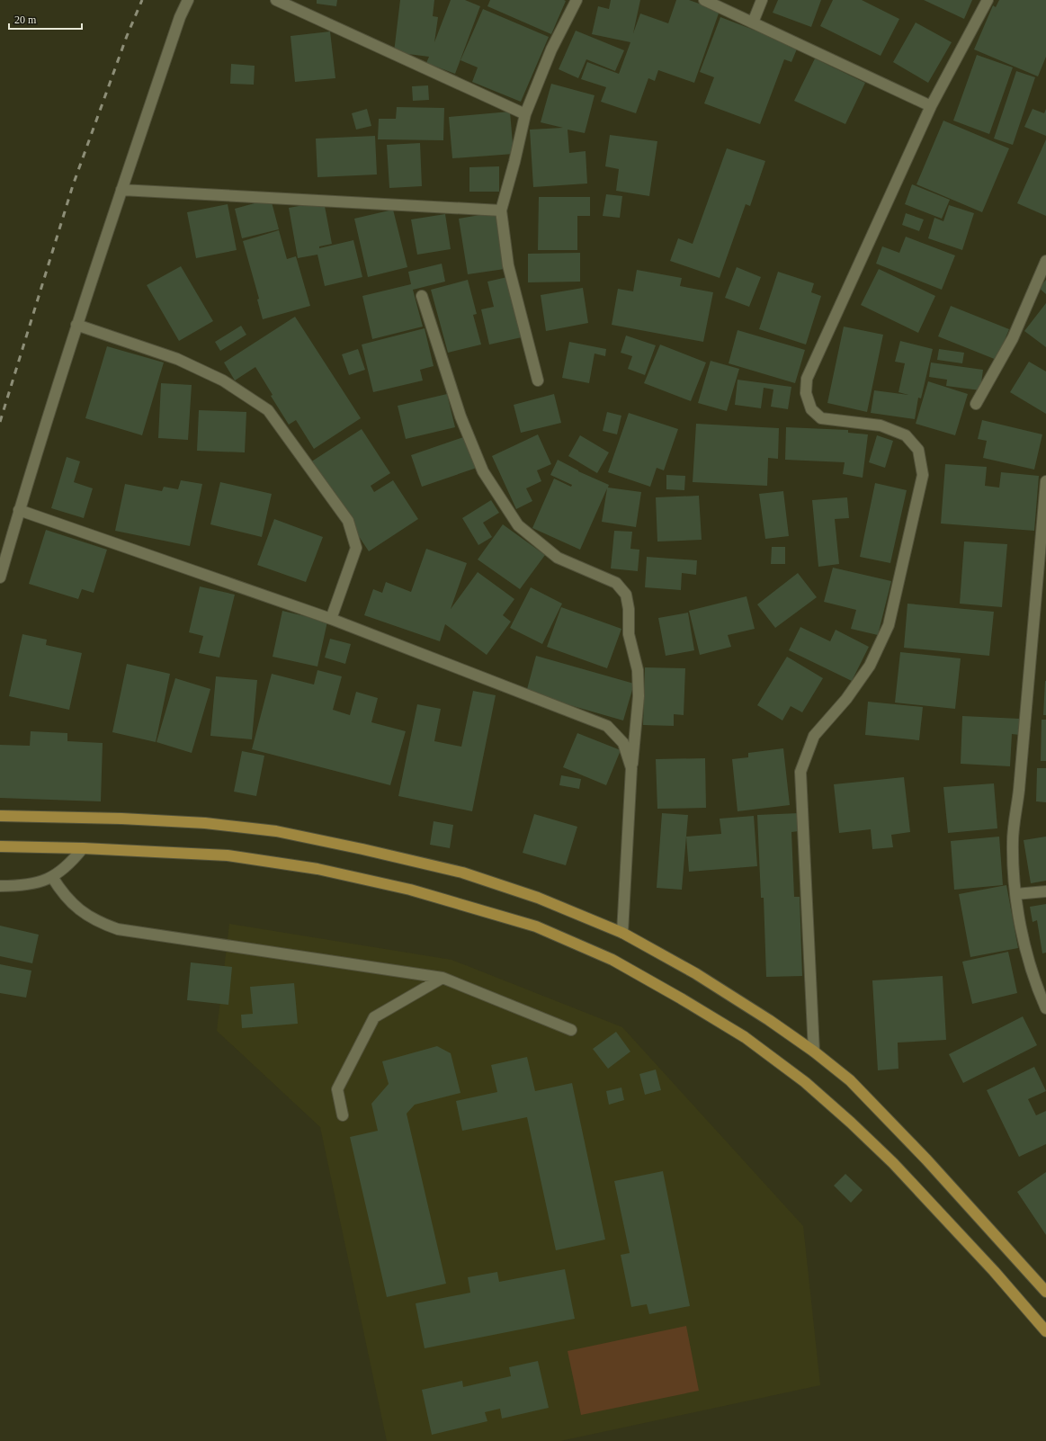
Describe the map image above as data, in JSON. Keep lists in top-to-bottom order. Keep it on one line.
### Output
{"scale_bar":"20 m"}
